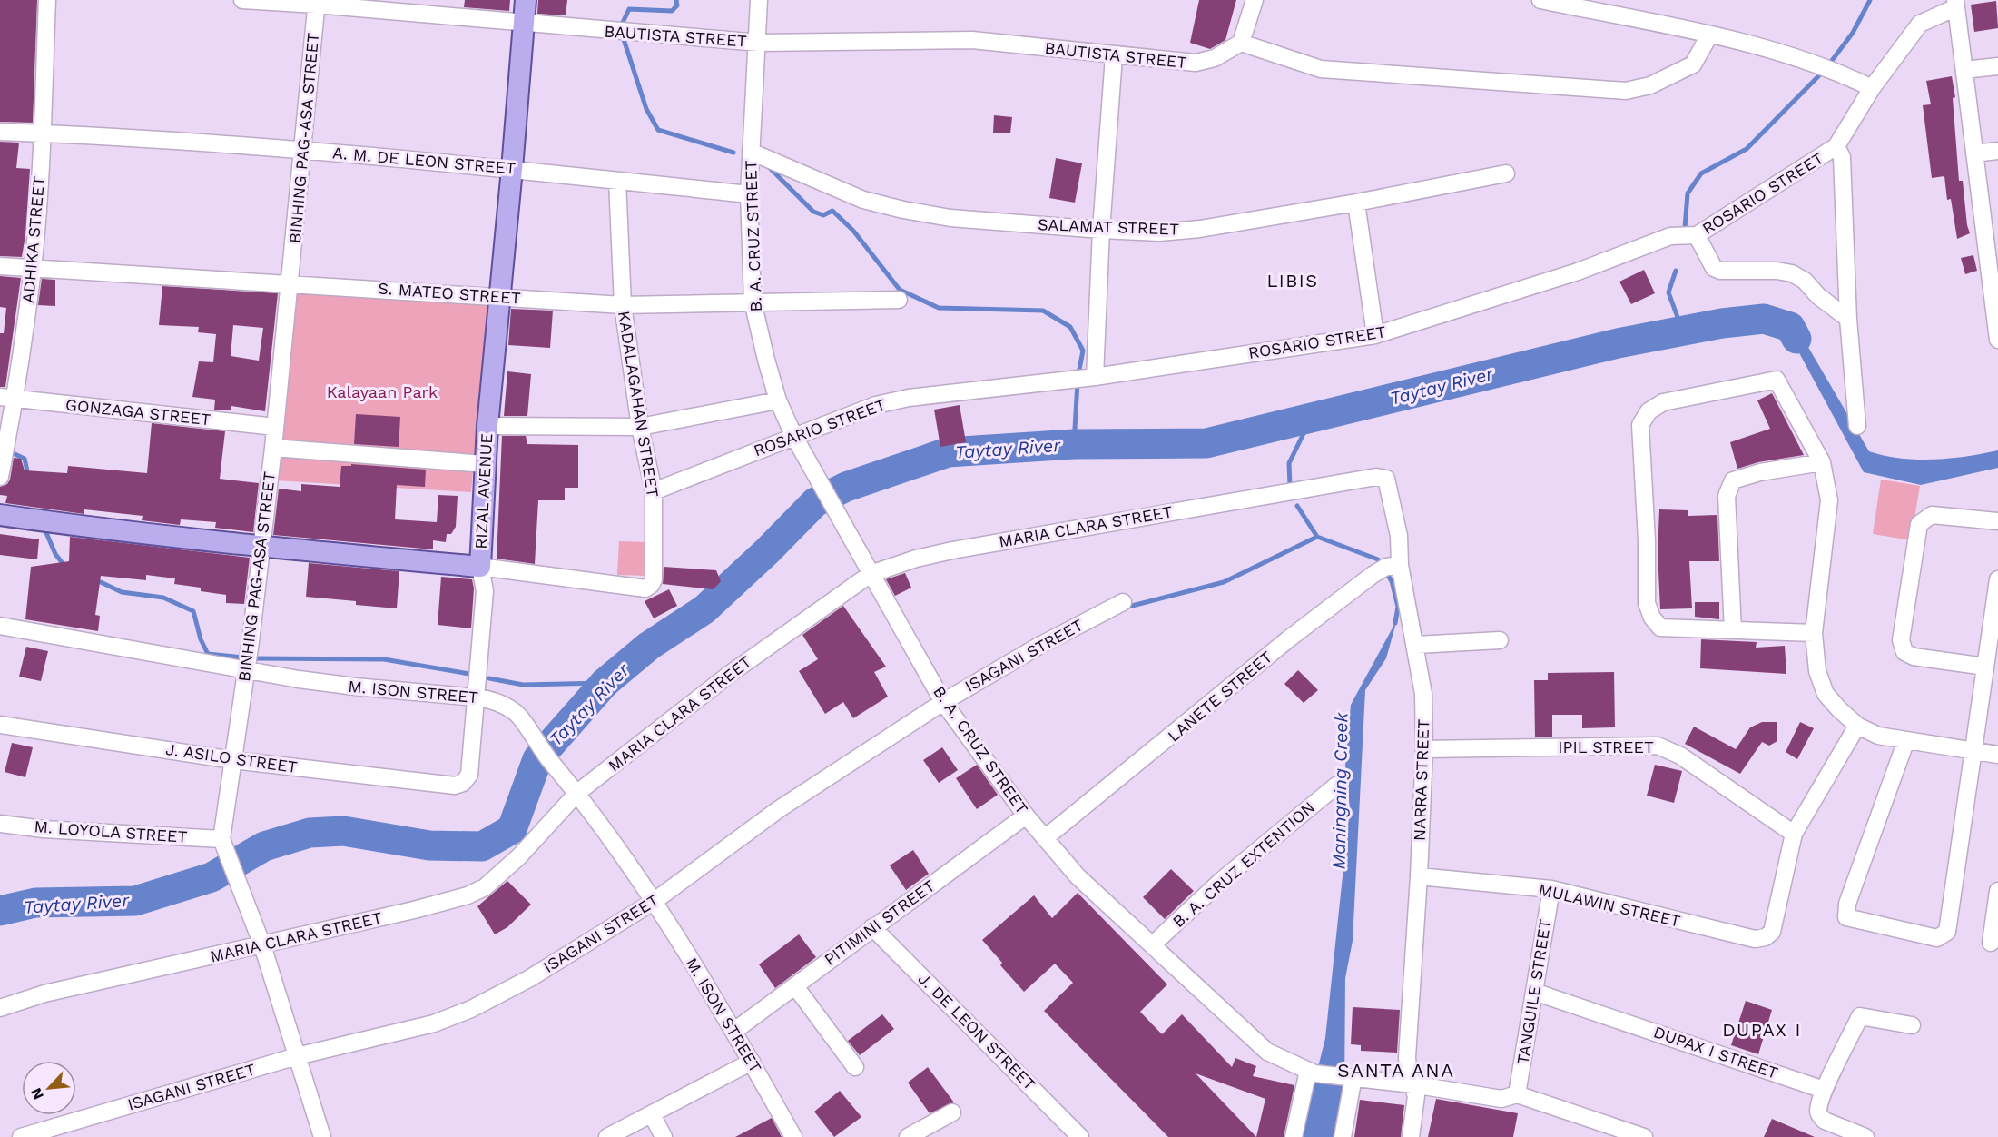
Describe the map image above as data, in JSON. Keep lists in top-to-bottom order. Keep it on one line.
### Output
{"streets":{"main road":["RIZAL AVENUE"],"street":["BAUTISTA STREET","BINHING PAG-ASA STREET","A. M. DE LEON STREET","ROSARIO STREET","SALAMAT STREET","B. A. CRUZ STREET","ADHIKA STREET","S. MATEO STREET","KADALAGAHAN STREET","GONZAGA STREET","MARIA CLARA STREET","ISAGANI STREET","M. ISON STREET","LANETE STREET","IPIL STREET","J. ASILO STREET","NARRA STREET","M. LOYOLA STREET","B. A. CRUZ EXTENTION","MULAWIN STREET","PITIMINI STREET","TANGUILE STREET","J. DE LEON STREET","DUPAX I STREET"]},"crossings":[["BAUTISTA STREET","BINHING PAG-ASA STREET"],["BAUTISTA STREET","B. A. CRUZ STREET"],["BAUTISTA STREET","RIZAL AVENUE"],["BINHING PAG-ASA STREET","A. M. DE LEON STREET"],["BINHING PAG-ASA STREET","S. MATEO STREET"],["BINHING PAG-ASA STREET","GONZAGA STREET"],["BINHING PAG-ASA STREET","RIZAL AVENUE"],["BINHING PAG-ASA STREET","MARIA CLARA STREET"],["BINHING PAG-ASA STREET","ISAGANI STREET"],["BINHING PAG-ASA STREET","M. ISON STREET"],["BINHING PAG-ASA STREET","J. ASILO STREET"],["BINHING PAG-ASA STREET","M. LOYOLA STREET"],["A. M. DE LEON STREET","B. A. CRUZ STREET"],["A. M. DE LEON STREET","ADHIKA STREET"],["A. M. DE LEON STREET","KADALAGAHAN STREET"],["A. M. DE LEON STREET","RIZAL AVENUE"],["ROSARIO STREET","B. A. CRUZ STREET"],["ROSARIO STREET","KADALAGAHAN STREET"],["SALAMAT STREET","B. A. CRUZ STREET"],["B. A. CRUZ STREET","S. MATEO STREET"],["B. A. CRUZ STREET","MARIA CLARA STREET"],["B. A. CRUZ STREET","ISAGANI STREET"],["B. A. CRUZ STREET","LANETE STREET"],["B. A. CRUZ STREET","NARRA STREET"],["B. A. CRUZ STREET","B. A. CRUZ EXTENTION"],["B. A. CRUZ STREET","PITIMINI STREET"],["B. A. CRUZ STREET","TANGUILE STREET"],["ADHIKA STREET","S. MATEO STREET"],["ADHIKA STREET","GONZAGA STREET"],["S. MATEO STREET","KADALAGAHAN STREET"],["S. MATEO STREET","RIZAL AVENUE"],["KADALAGAHAN STREET","RIZAL AVENUE"],["MARIA CLARA STREET","M. ISON STREET"],["MARIA CLARA STREET","NARRA STREET"],["ISAGANI STREET","M. ISON STREET"],["M. ISON STREET","J. ASILO STREET"],["M. ISON STREET","PITIMINI STREET"],["LANETE STREET","NARRA STREET"],["IPIL STREET","NARRA STREET"],["IPIL STREET","MULAWIN STREET"],["NARRA STREET","MULAWIN STREET"],["MULAWIN STREET","TANGUILE STREET"],["PITIMINI STREET","J. DE LEON STREET"],["TANGUILE STREET","DUPAX I STREET"]],"districts":["LIBIS","DUPAX I","SANTA ANA"],"water":["Taytay River","Maningning Creek"],"parks":["Kalayaan Park"],"north":"bottom left"}
